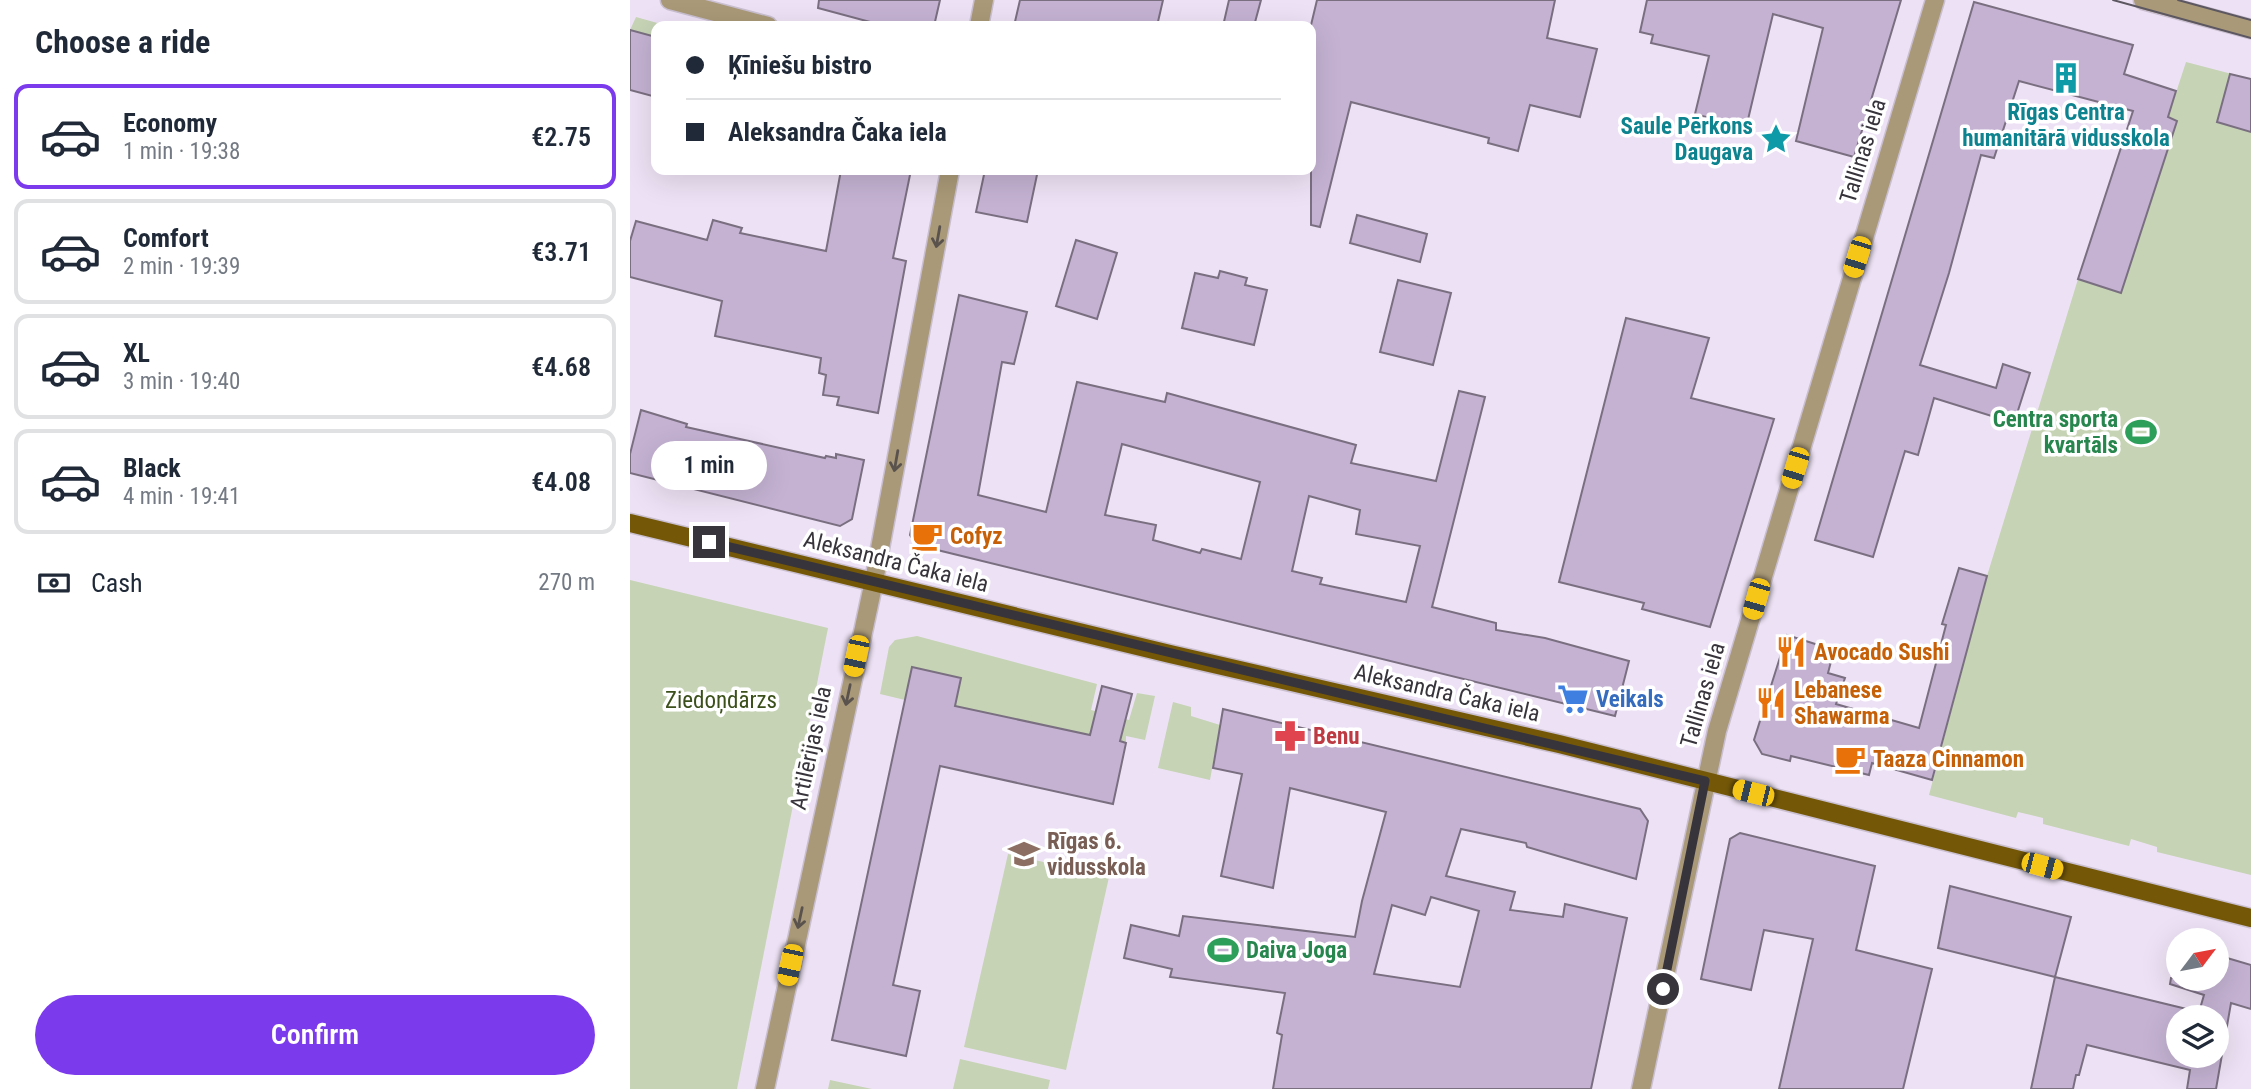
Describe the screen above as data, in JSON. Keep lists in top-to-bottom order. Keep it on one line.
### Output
{"streets":{"main road":["Aleksandra Čaka iela"],"street":["Tallinas iela","Artilērijas iela"]},"crossings":[["Tallinas iela","Aleksandra Čaka iela"],["Aleksandra Čaka iela","Artilērijas iela"]],"one_way":["Artilērijas iela"],"parks":["Ziedoņdārzs"],"places":{"building":["Rīgas Centra humanitārā vidusskola"],"place":["Saule Pērkons Daugava"],"sports":["Centra sporta kvartāls","Daiva Joga"],"cafe":["Cofyz","Taaza Cinnamon"],"restaurant":["Avocado Sushi","Lebanese Shawarma"],"supermarket":["Veikals"],"pharmacy":["Benu"],"school or university":["Rīgas 6. vidusskola"]},"north":"top right","page":{"heading":"Choose a ride","banner":["Ķīniešu bistro","Aleksandra Čaka iela"],"list":[{"name":"Economy","note":"1 min · 19:38","value":"€2.75"},{"name":"Comfort","note":"2 min · 19:39","value":"€3.71"},{"name":"XL","note":"3 min · 19:40","value":"€4.68"},{"name":"Black","note":"4 min · 19:41","value":"€4.08"}],"bubble":"1 min","pay":["Cash","270 m"],"buttons":"Confirm"}}
